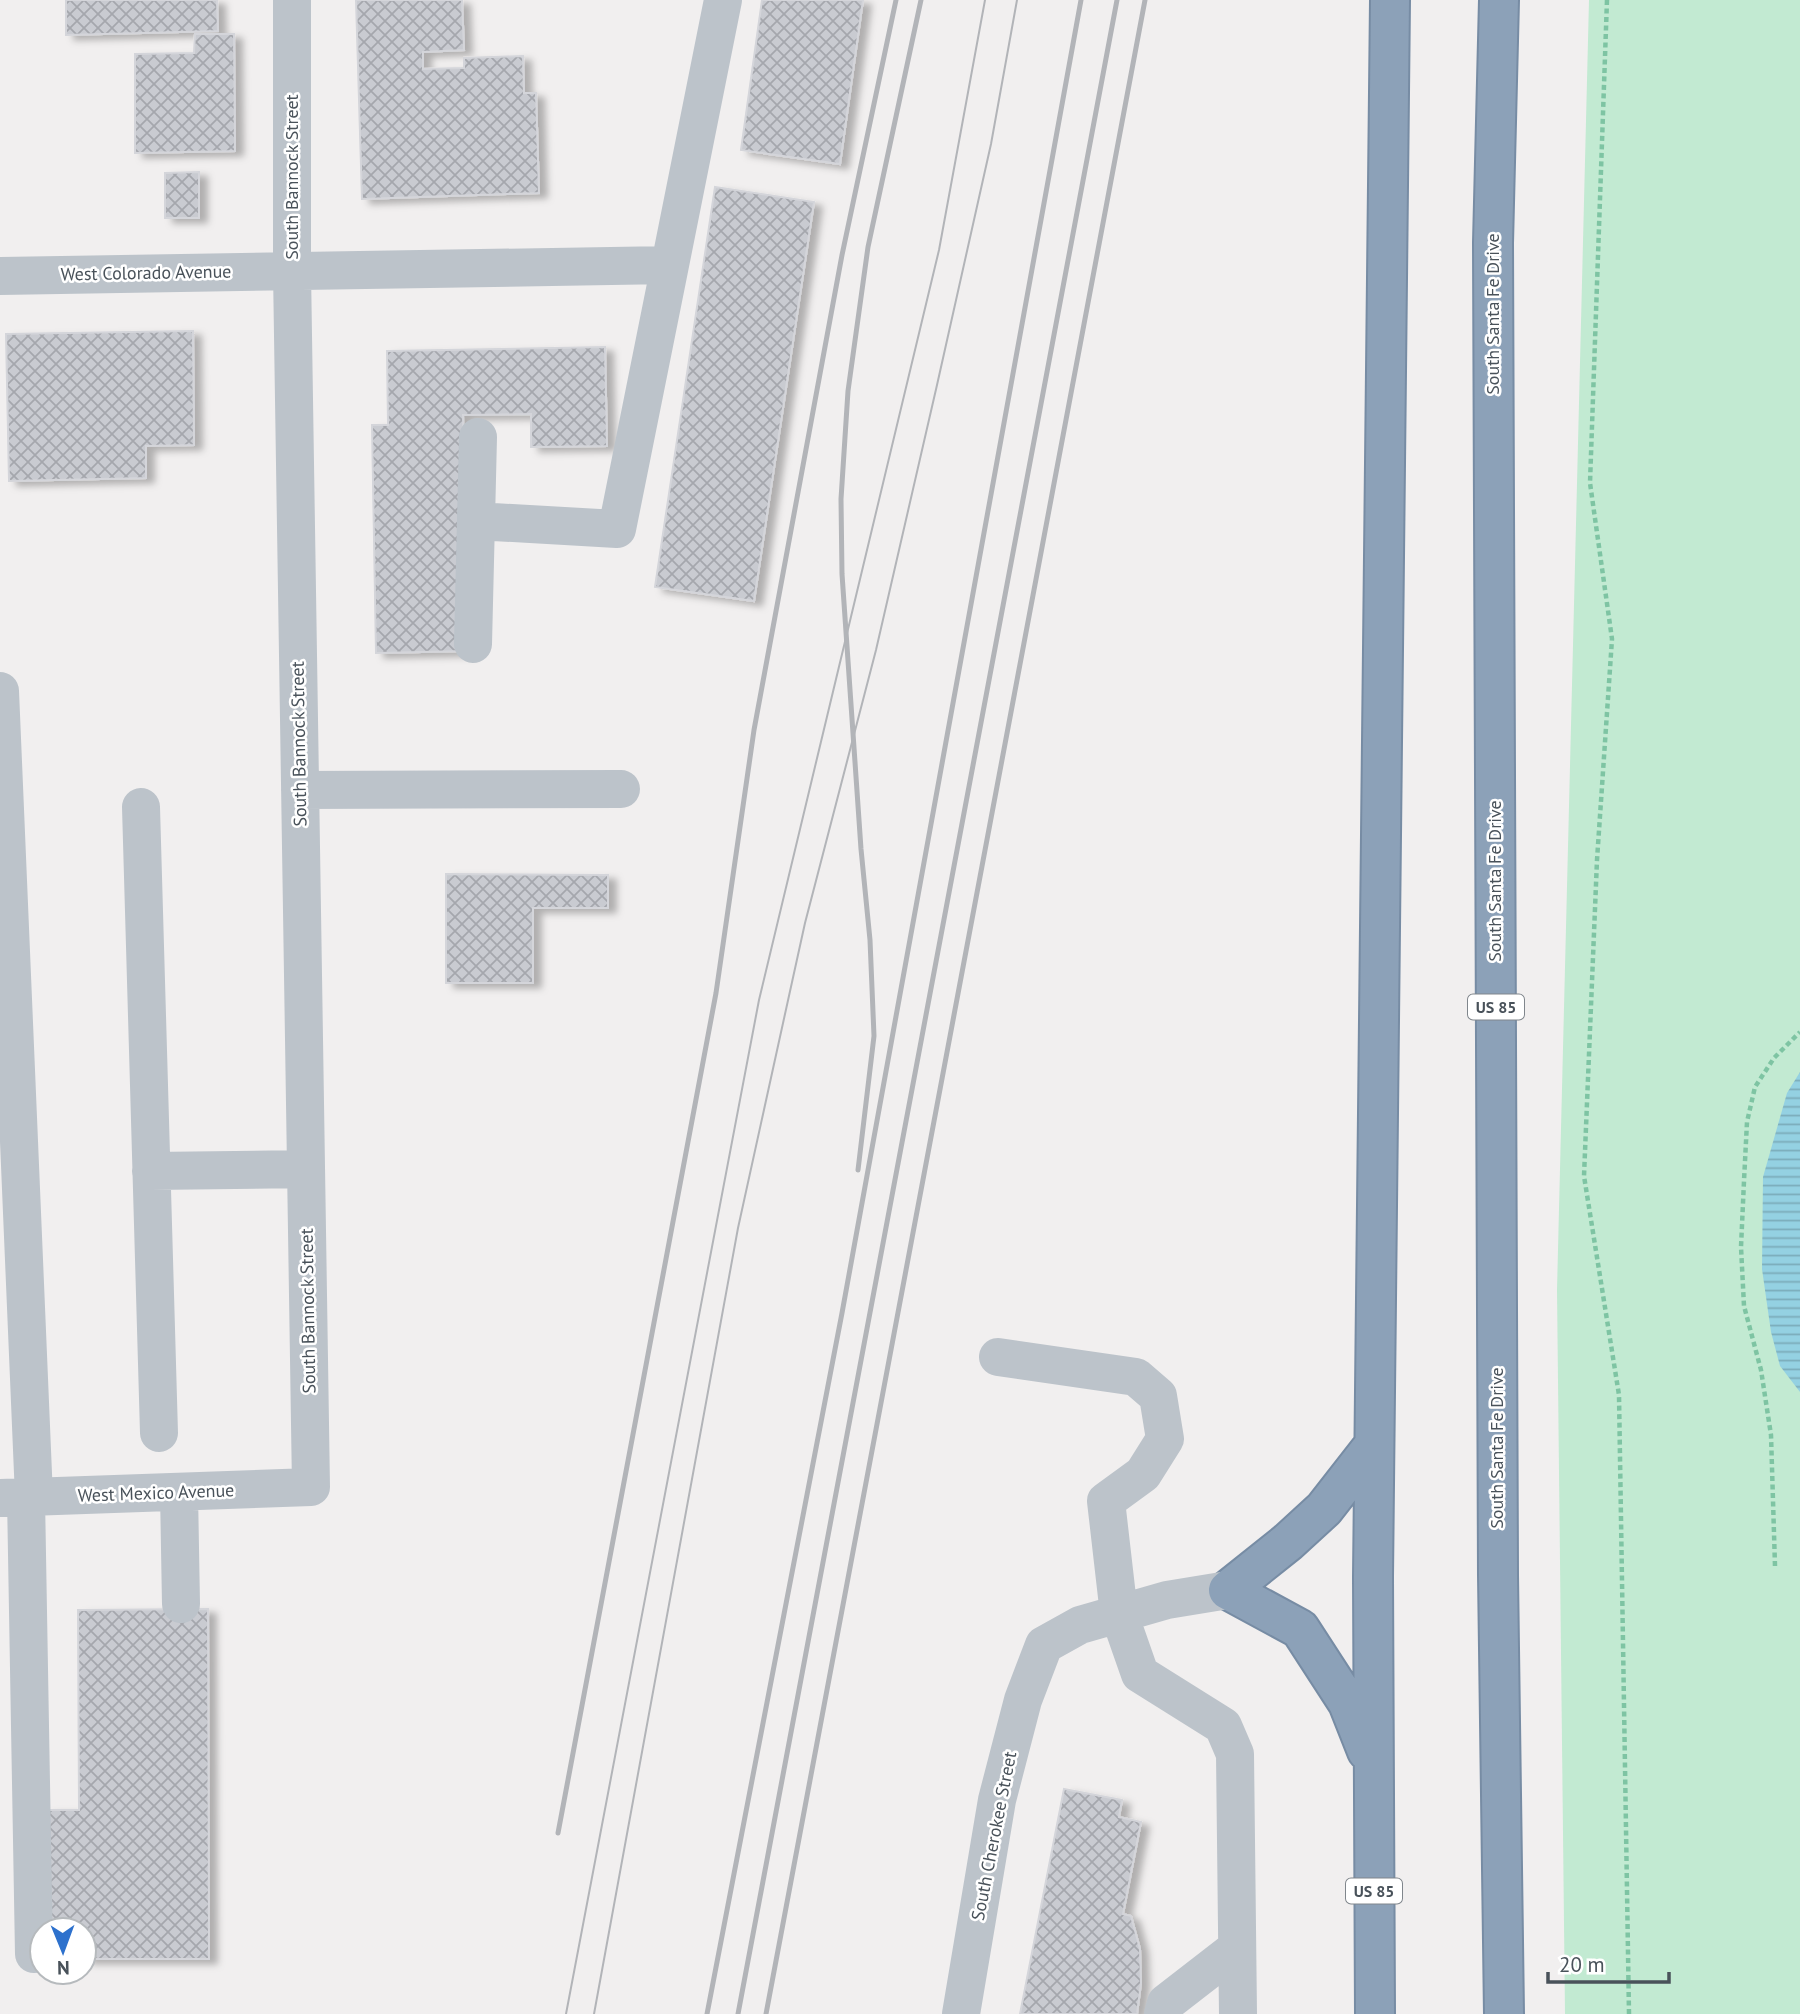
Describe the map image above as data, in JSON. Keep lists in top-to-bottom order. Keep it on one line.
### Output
{"streets":{"highway":["South Santa Fe Drive","US 85"],"street":["South Bannock Street","West Colorado Avenue","West Mexico Avenue","South Cherokee Street"]},"crossings":[["South Bannock Street","West Colorado Avenue"],["South Bannock Street","West Mexico Avenue"]],"scale_bar":"20 m","north":"bottom"}
